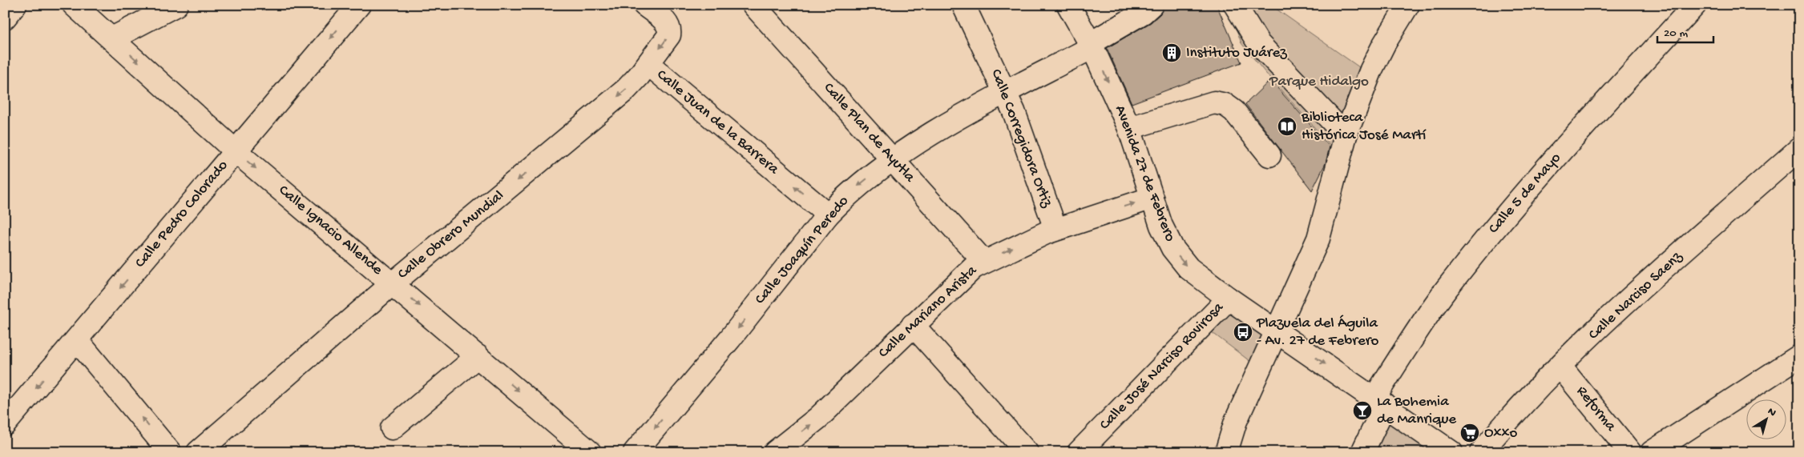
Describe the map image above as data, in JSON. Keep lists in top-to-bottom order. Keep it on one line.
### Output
{"streets":{"street":["Calle Juan de la Barrera","Calle Plan de Ayutla","Calle Corregidora Ortiz","Avenida 27 de Febrero","Calle 5 de Mayo","Calle Pedro Colorado","Calle Ignacio Allende","Calle Obrero Mundial","Calle Joaquín Peredo","Calle Narciso Saenz","Calle Mariano Arista","Calle José Narciso Rovirosa","Reforma"]},"crossings":[["Calle Juan de la Barrera","Calle Obrero Mundial"],["Calle Juan de la Barrera","Calle Joaquín Peredo"],["Calle Plan de Ayutla","Calle Joaquín Peredo"],["Calle Plan de Ayutla","Calle Mariano Arista"],["Calle Corregidora Ortiz","Calle Joaquín Peredo"],["Calle Corregidora Ortiz","Calle Mariano Arista"],["Avenida 27 de Febrero","Calle 5 de Mayo"],["Avenida 27 de Febrero","Calle Joaquín Peredo"],["Avenida 27 de Febrero","Calle Mariano Arista"],["Avenida 27 de Febrero","Calle José Narciso Rovirosa"],["Calle Pedro Colorado","Calle Ignacio Allende"],["Calle Ignacio Allende","Calle Obrero Mundial"],["Calle Narciso Saenz","Reforma"]],"one_way":["Avenida 27 de Febrero","Calle Pedro Colorado","Calle Ignacio Allende","Calle Obrero Mundial","Calle Joaquín Peredo","Calle Mariano Arista"],"parks":["Parque Hidalgo"],"places":{"building":["Instituto Juárez"],"library":["Biblioteca Histórica José Martí"],"bus stop":["Plazuela del Águila - Av. 27 de Febrero"],"bar":["La Bohemia de Manrique"],"supermarket":["Oxxo"]},"scale_bar":"20 m","north":"top right"}
